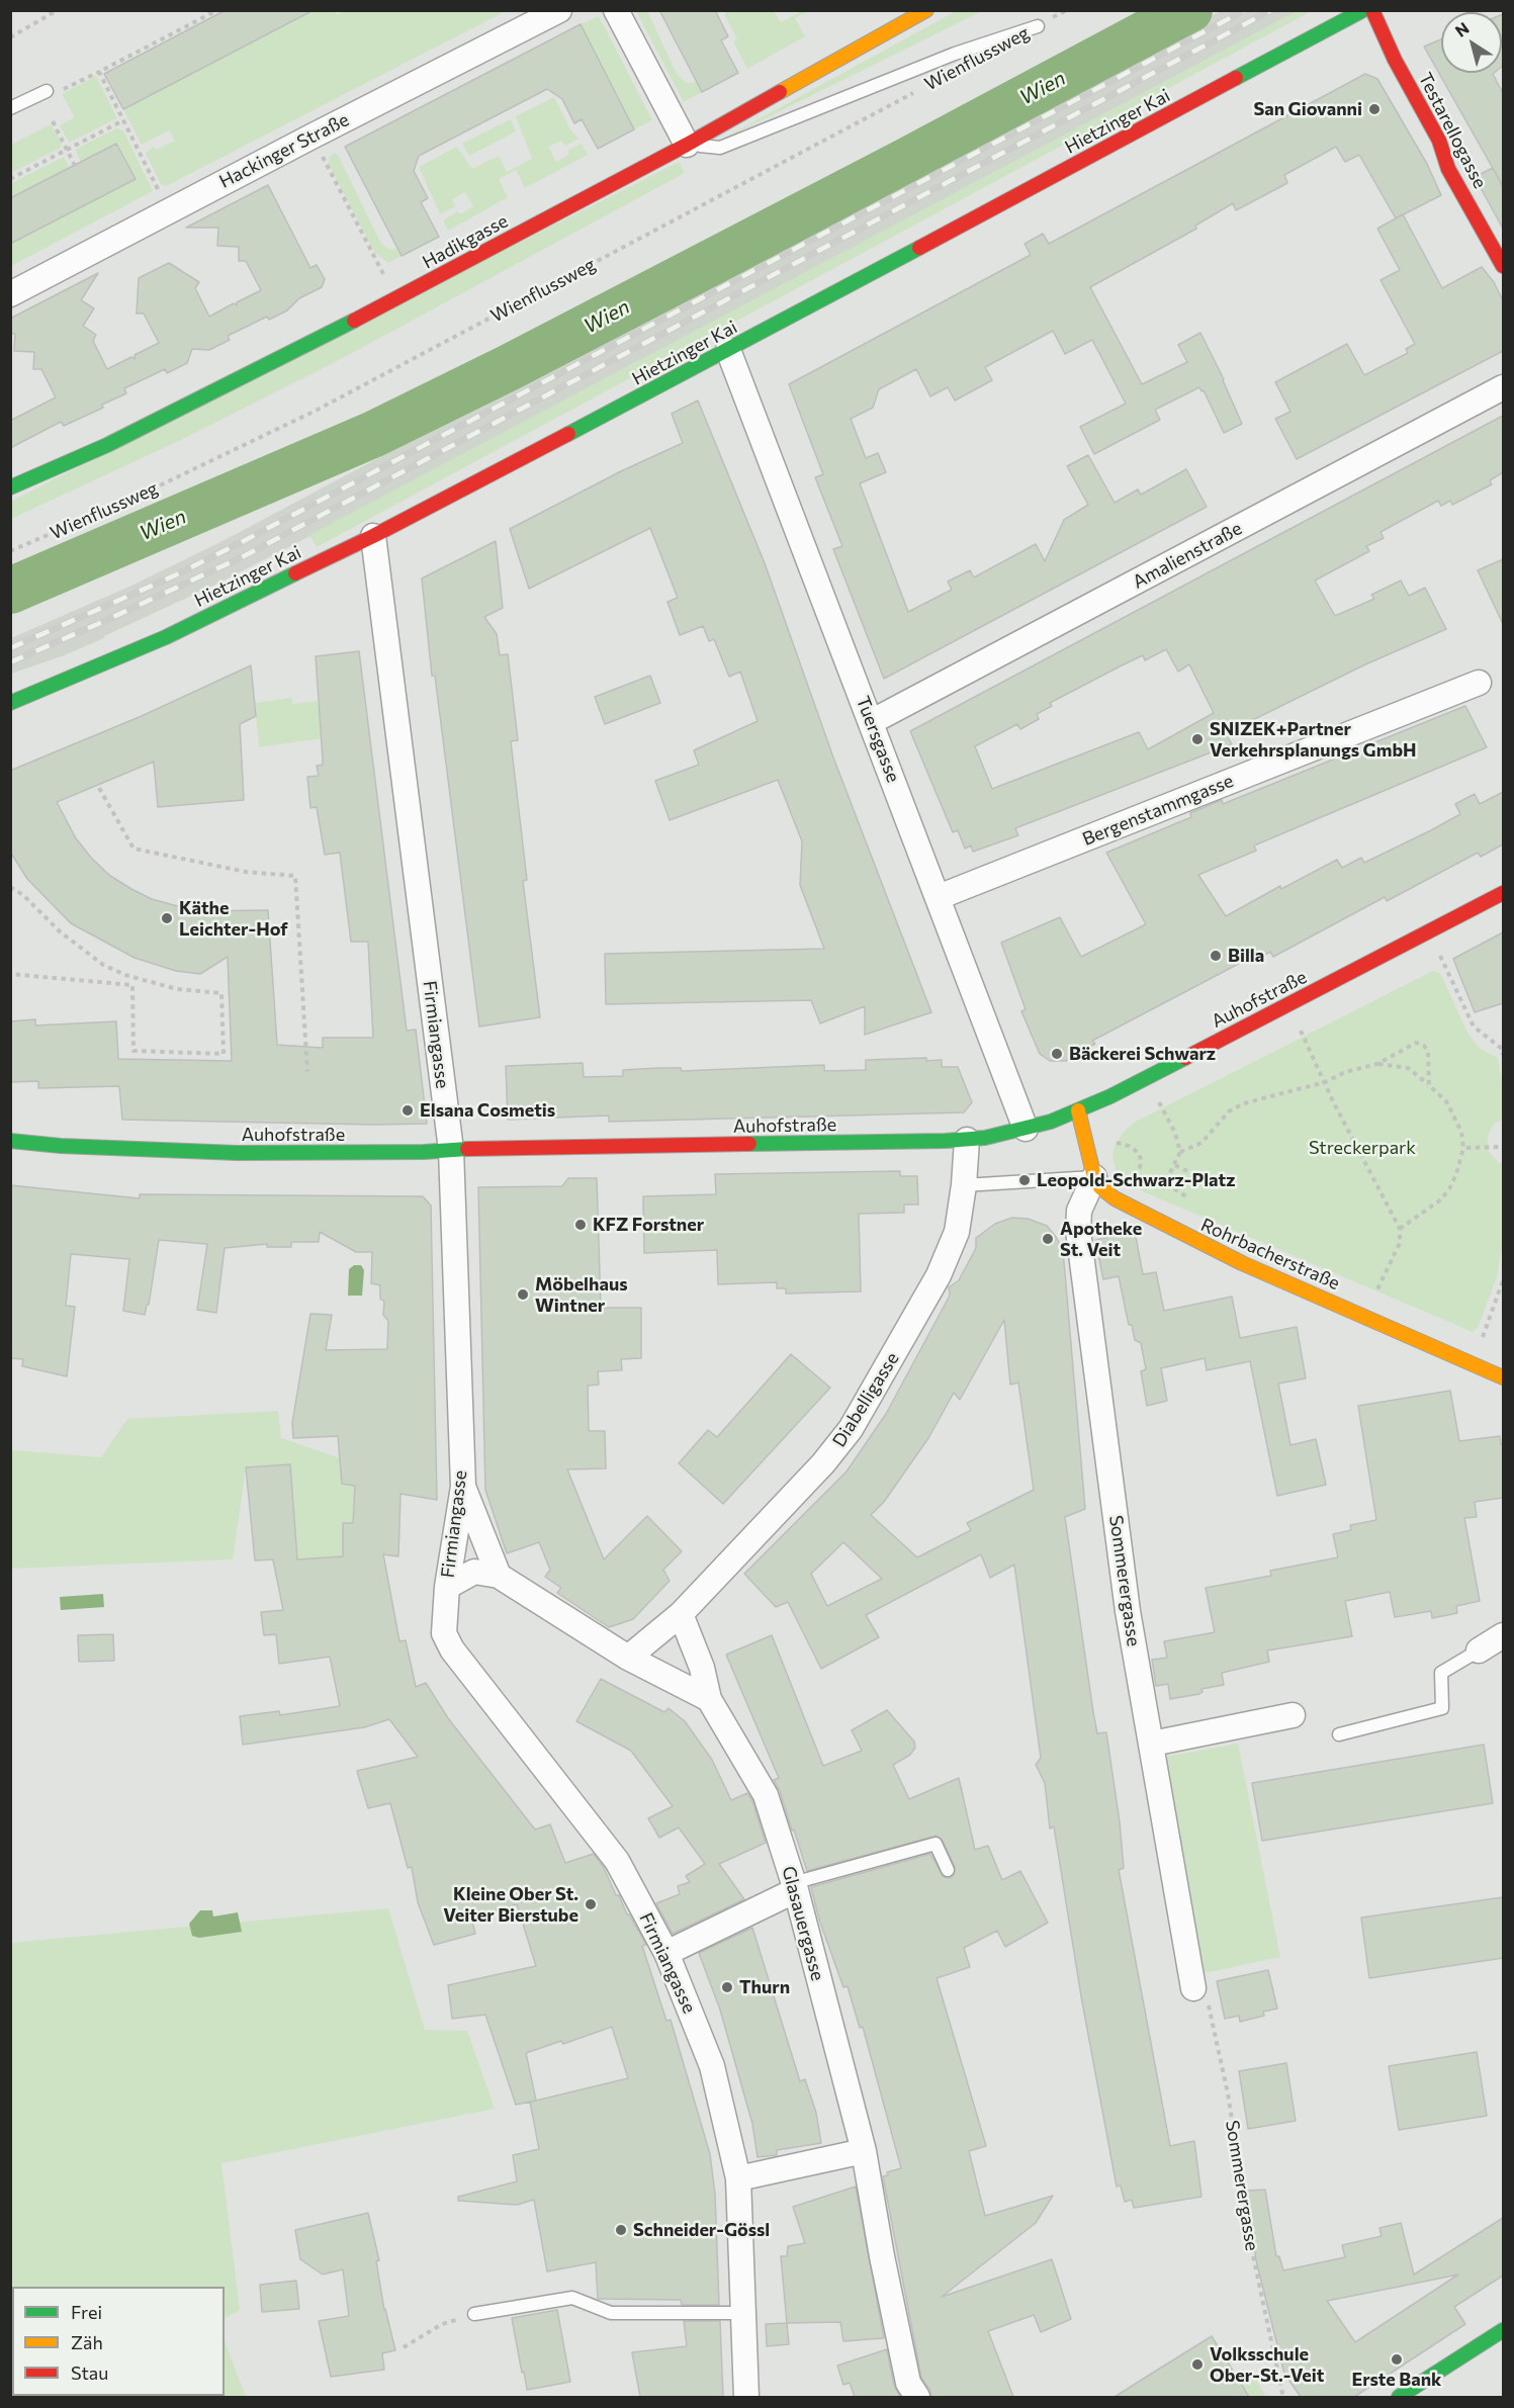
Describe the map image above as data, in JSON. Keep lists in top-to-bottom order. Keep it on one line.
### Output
{"streets":{"main road":["Hietzinger Kai","Testarellogasse","Hadikgasse","Auhofstraße","Rohrbacherstraße"],"street":["Hackinger Straße","Amalienstraße","Tuersgasse","Bergenstammgasse","Firmiangasse","Diabelligasse","Sommerergasse","Glasauergasse"],"path":["Wienflussweg"]},"crossings":[["Hietzinger Kai","Tuersgasse"],["Hietzinger Kai","Firmiangasse"],["Amalienstraße","Tuersgasse"],["Tuersgasse","Bergenstammgasse"],["Tuersgasse","Auhofstraße"],["Auhofstraße","Firmiangasse"],["Auhofstraße","Diabelligasse"],["Rohrbacherstraße","Sommerergasse"]],"water":["Wien"],"parks":["Streckerpark"],"places":["San Giovanni","SNIZEK+Partner Verkehrsplanungs GmbH","Käthe Leichter-Hof","Billa","Bäckerei Schwarz","Elsana Cosmetis","Leopold-Schwarz-Platz","KFZ Forstner","Apotheke St. Veit","Möbelhaus Wintner","Kleine Ober St. Veiter Bierstube","Thurn","Schneider-Gössl","Erste Bank","Volksschule Ober-St.-Veit"],"legend":["Frei","Zäh","Stau"],"north":"top left"}
